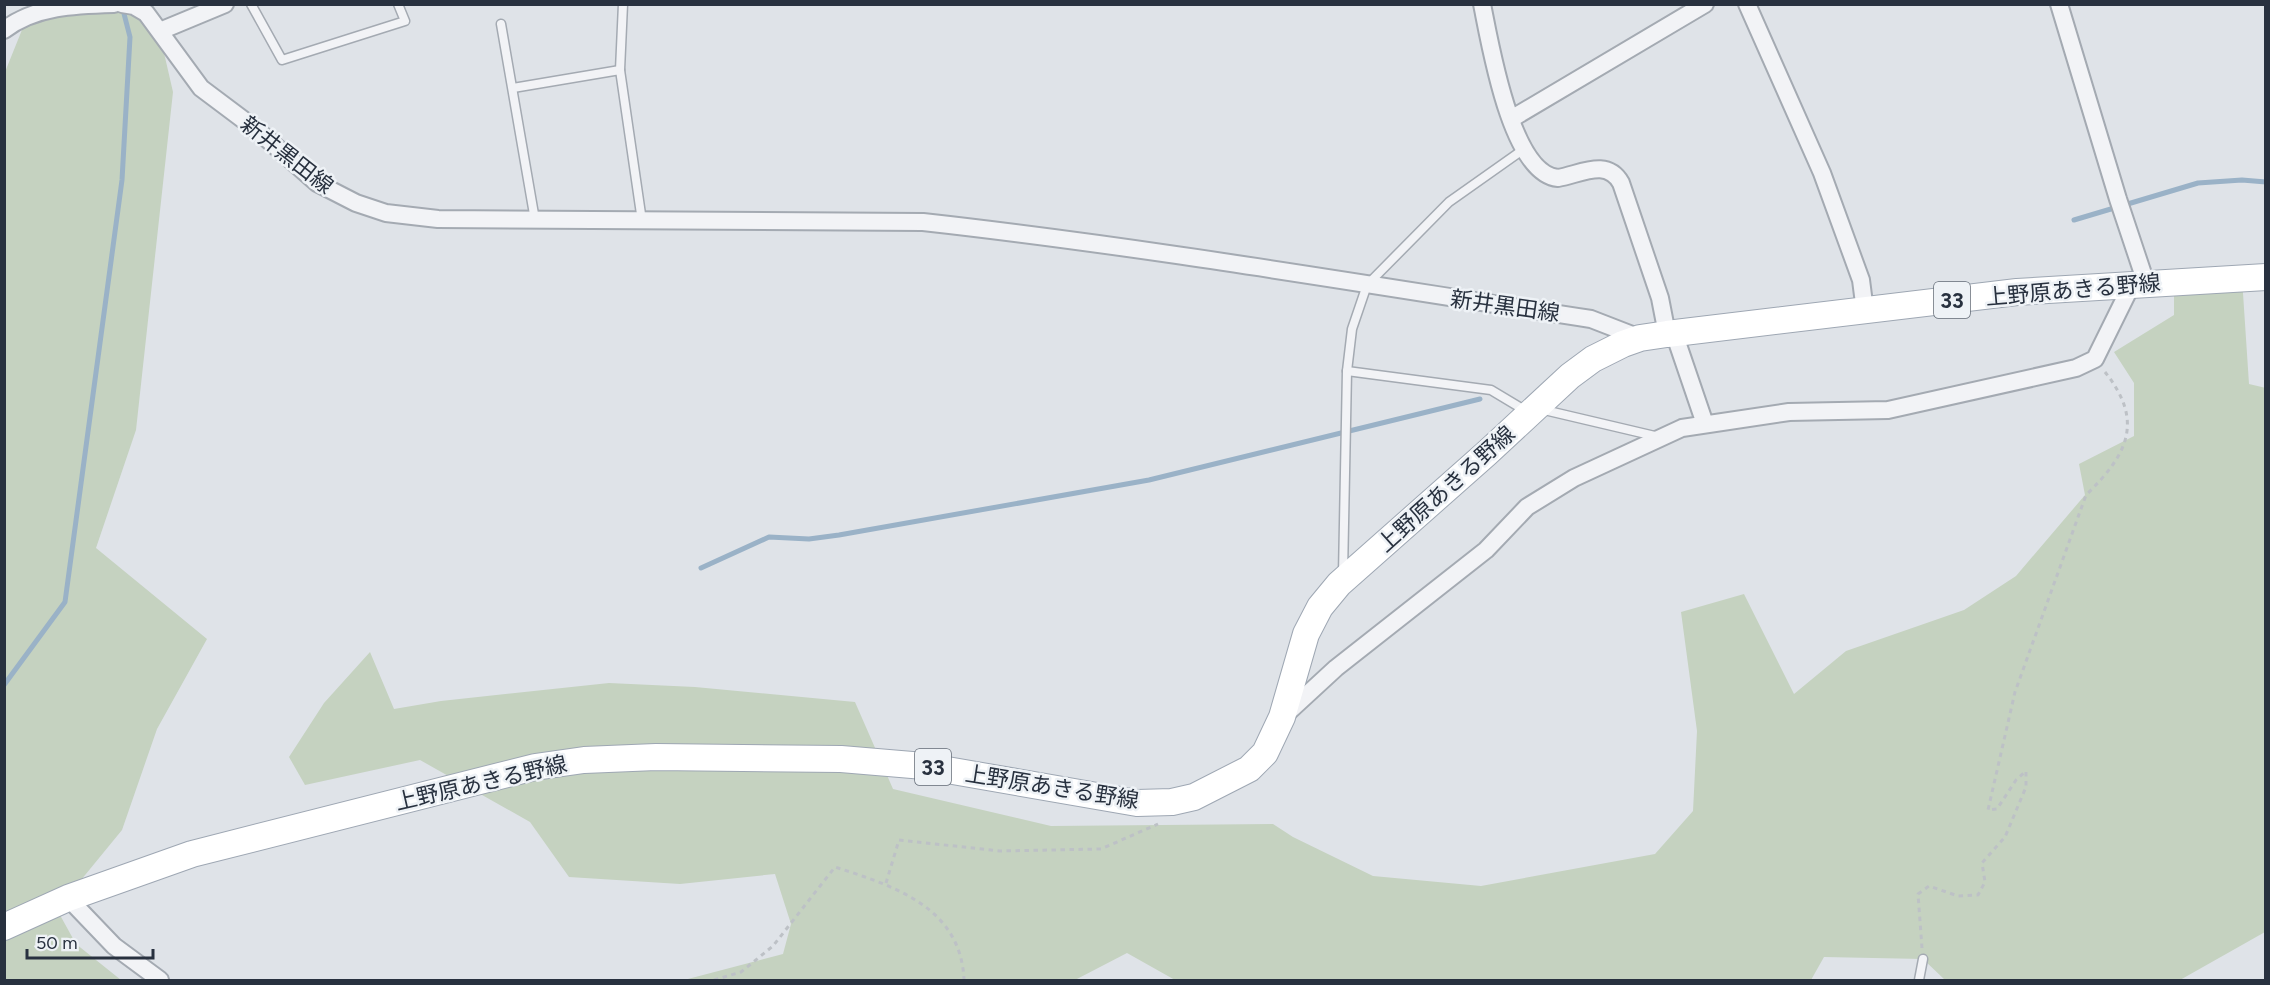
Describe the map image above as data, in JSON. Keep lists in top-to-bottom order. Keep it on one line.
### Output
{"streets":{"main road":["上野原あきる野線","33"],"street":["新井黒田線"]},"crossings":[["新井黒田線","上野原あきる野線"]],"scale_bar":"50 m"}
